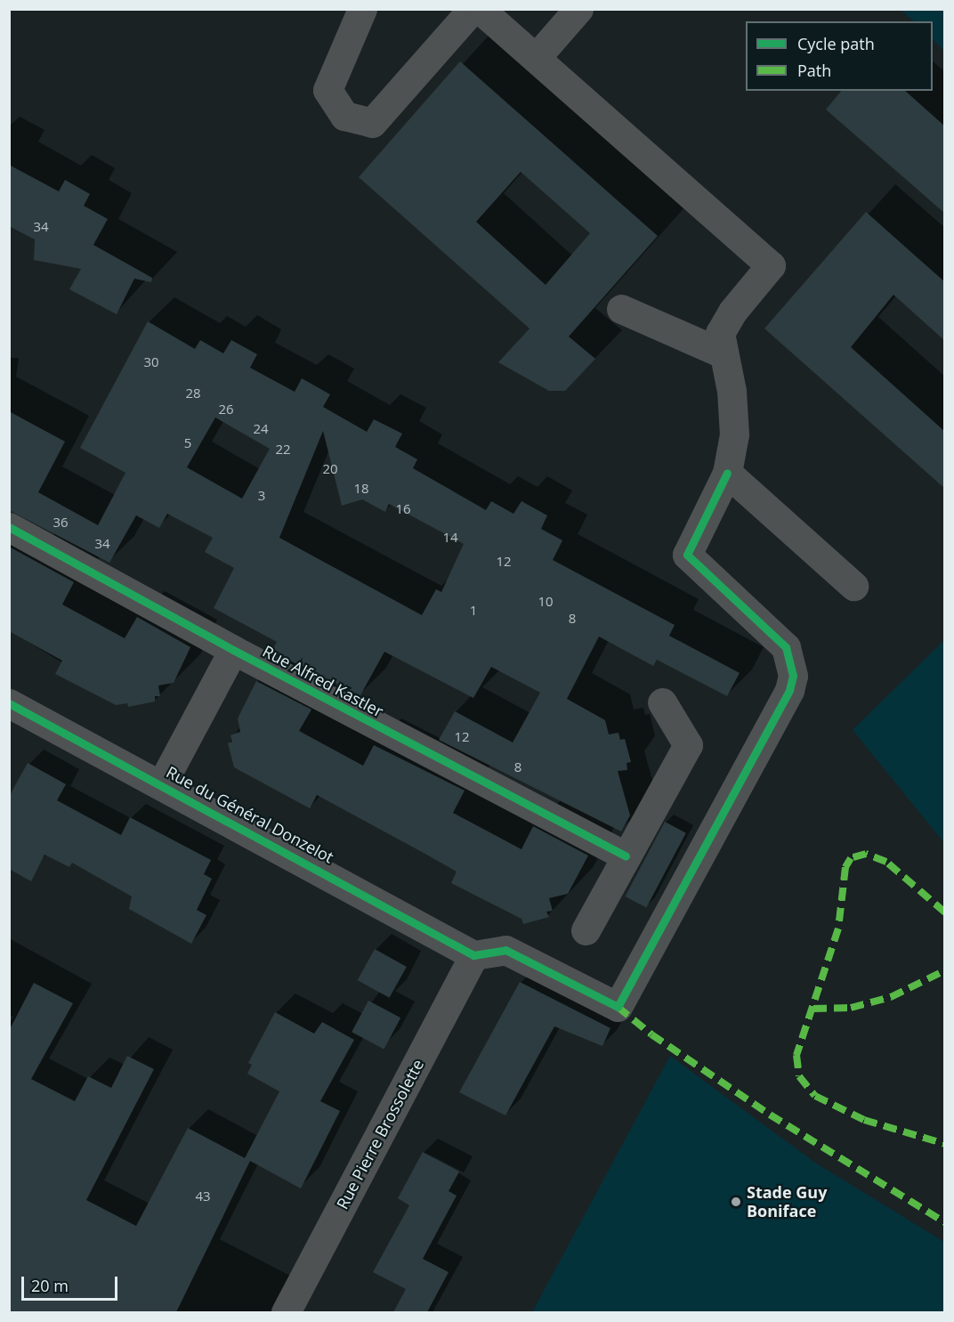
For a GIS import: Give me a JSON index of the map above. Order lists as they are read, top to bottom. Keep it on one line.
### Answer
{"streets":{"street":["Rue Alfred Kastler","Rue du Général Donzelot","Rue Pierre Brossolette"]},"crossings":[["Rue du Général Donzelot","Rue Pierre Brossolette"]],"places":["Stade Guy Boniface"],"house_numbers":["34","30","28","26","24","5","22","20","18","3","16","36","14","34","12","10","1","8","12","8","43"],"legend":["Cycle path","Path"],"scale_bar":"20 m"}
